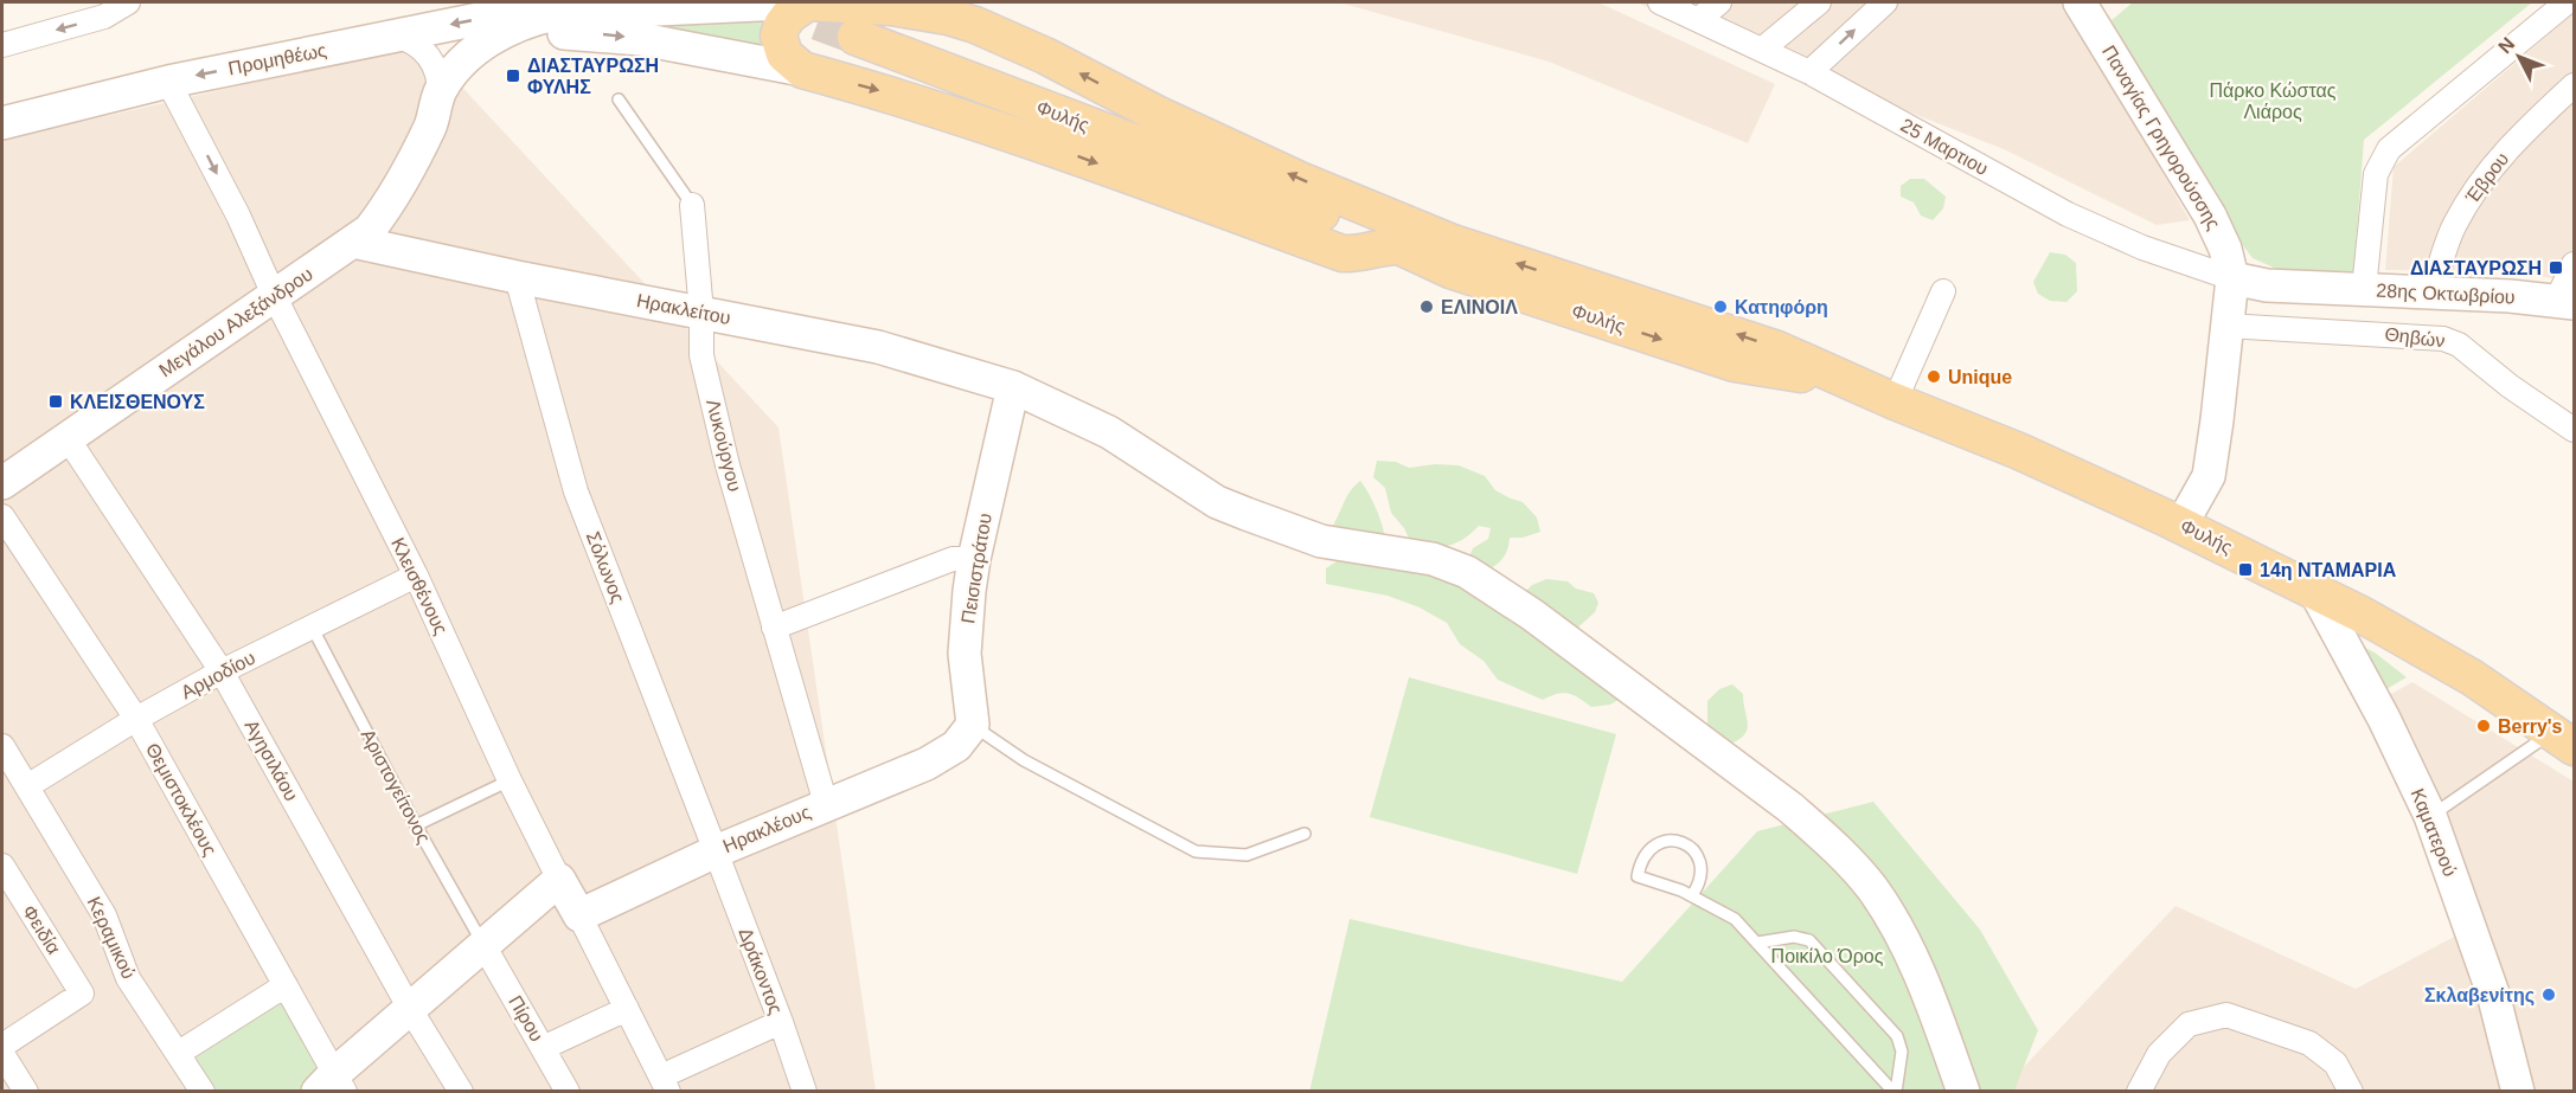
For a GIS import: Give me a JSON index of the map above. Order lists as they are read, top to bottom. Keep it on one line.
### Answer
{"streets":{"main road":["Φυλής"],"street":["Προμηθέως","Παναγίας Γρηγορούσσης","25 Μαρτιου","Έβρου","28ης Οκτωβρίου","Ηρακλείτου","Μεγάλου Αλεξάνδρου","Θηβών","Λυκούργου","Σόλωνος","Πεισιστράτου","Κλεισθένους","Αρμοδίου","Αγησιλάου","Θεμιστοκλέους","Ηρακλέους","Καματερού","Φειδία","Κεραμικού","Δράκοντος","Πίρου"],"lane":["Αριστογείτονος"]},"crossings":[["Προμηθέως","Μεγάλου Αλεξάνδρου"],["Προμηθέως","Κλεισθένους"],["Φυλής","Παναγίας Γρηγορούσσης"],["Φυλής","Καματερού"],["Παναγίας Γρηγορούσσης","25 Μαρτιου"],["Παναγίας Γρηγορούσσης","28ης Οκτωβρίου"],["Παναγίας Γρηγορούσσης","Θηβών"],["25 Μαρτιου","28ης Οκτωβρίου"],["Έβρου","28ης Οκτωβρίου"],["Ηρακλείτου","Μεγάλου Αλεξάνδρου"],["Ηρακλείτου","Λυκούργου"],["Ηρακλείτου","Σόλωνος"],["Ηρακλείτου","Πεισιστράτου"],["Μεγάλου Αλεξάνδρου","Κλεισθένους"],["Μεγάλου Αλεξάνδρου","Αγησιλάου"],["Λυκούργου","Ηρακλέους"],["Σόλωνος","Ηρακλέους"],["Σόλωνος","Δράκοντος"],["Πεισιστράτου","Ηρακλέους"],["Κλεισθένους","Αρμοδίου"],["Κλεισθένους","Ηρακλέους"],["Αρμοδίου","Αγησιλάου"],["Αρμοδίου","Αριστογείτονος"],["Αρμοδίου","Θεμιστοκλέους"],["Αρμοδίου","Κεραμικού"],["Αριστογείτονος","Πίρου"],["Ηρακλέους","Δράκοντος"]],"one_way":["Προμηθέως"],"parks":["Πάρκο Κώστας Λιάρος","Ποικίλο Όρος"],"places":{"transit":["ΔΙΑΣΤΑΥΡΩΣΗ ΦΥΛΗΣ","ΔΙΑΣΤΑΥΡΩΣΗ","ΚΛΕΙΣΘΕΝΟΥΣ","14η ΝΤΑΜΑΡΙΑ"],"other":["ΕΛΙΝΟΙΛ","Κατηφόρη","Unique","Berry's","Σκλαβενίτης"]},"north":"top left"}
